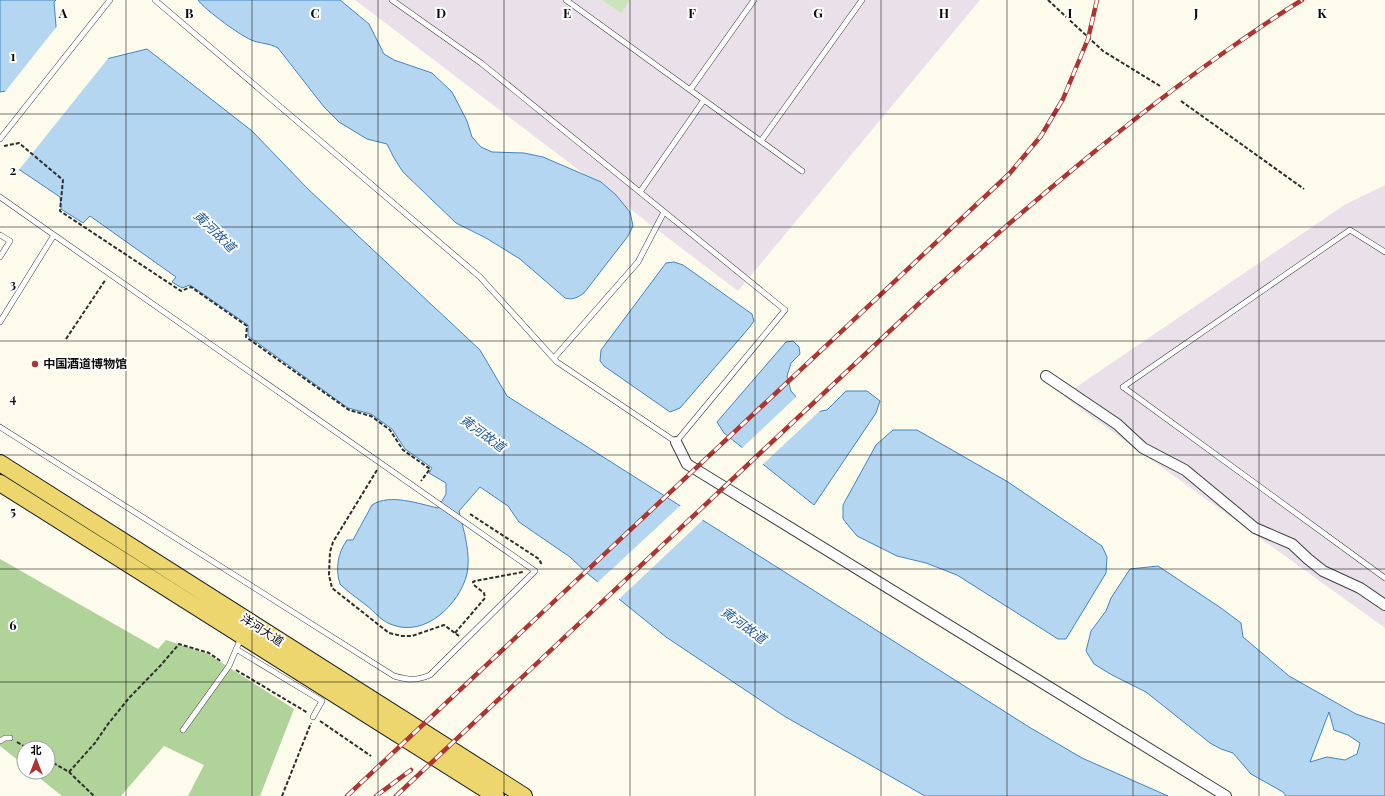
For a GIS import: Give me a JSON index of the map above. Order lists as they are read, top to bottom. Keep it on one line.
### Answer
{"streets":{"main road":["洋河大道"]},"water":["黄河故道"],"places":["中国酒道博物馆"],"north":"top","grid":{"columns":["A","B","C","D","E","F","G","H","I","J","K"],"rows":["1","2","3","4","5","6"]}}
